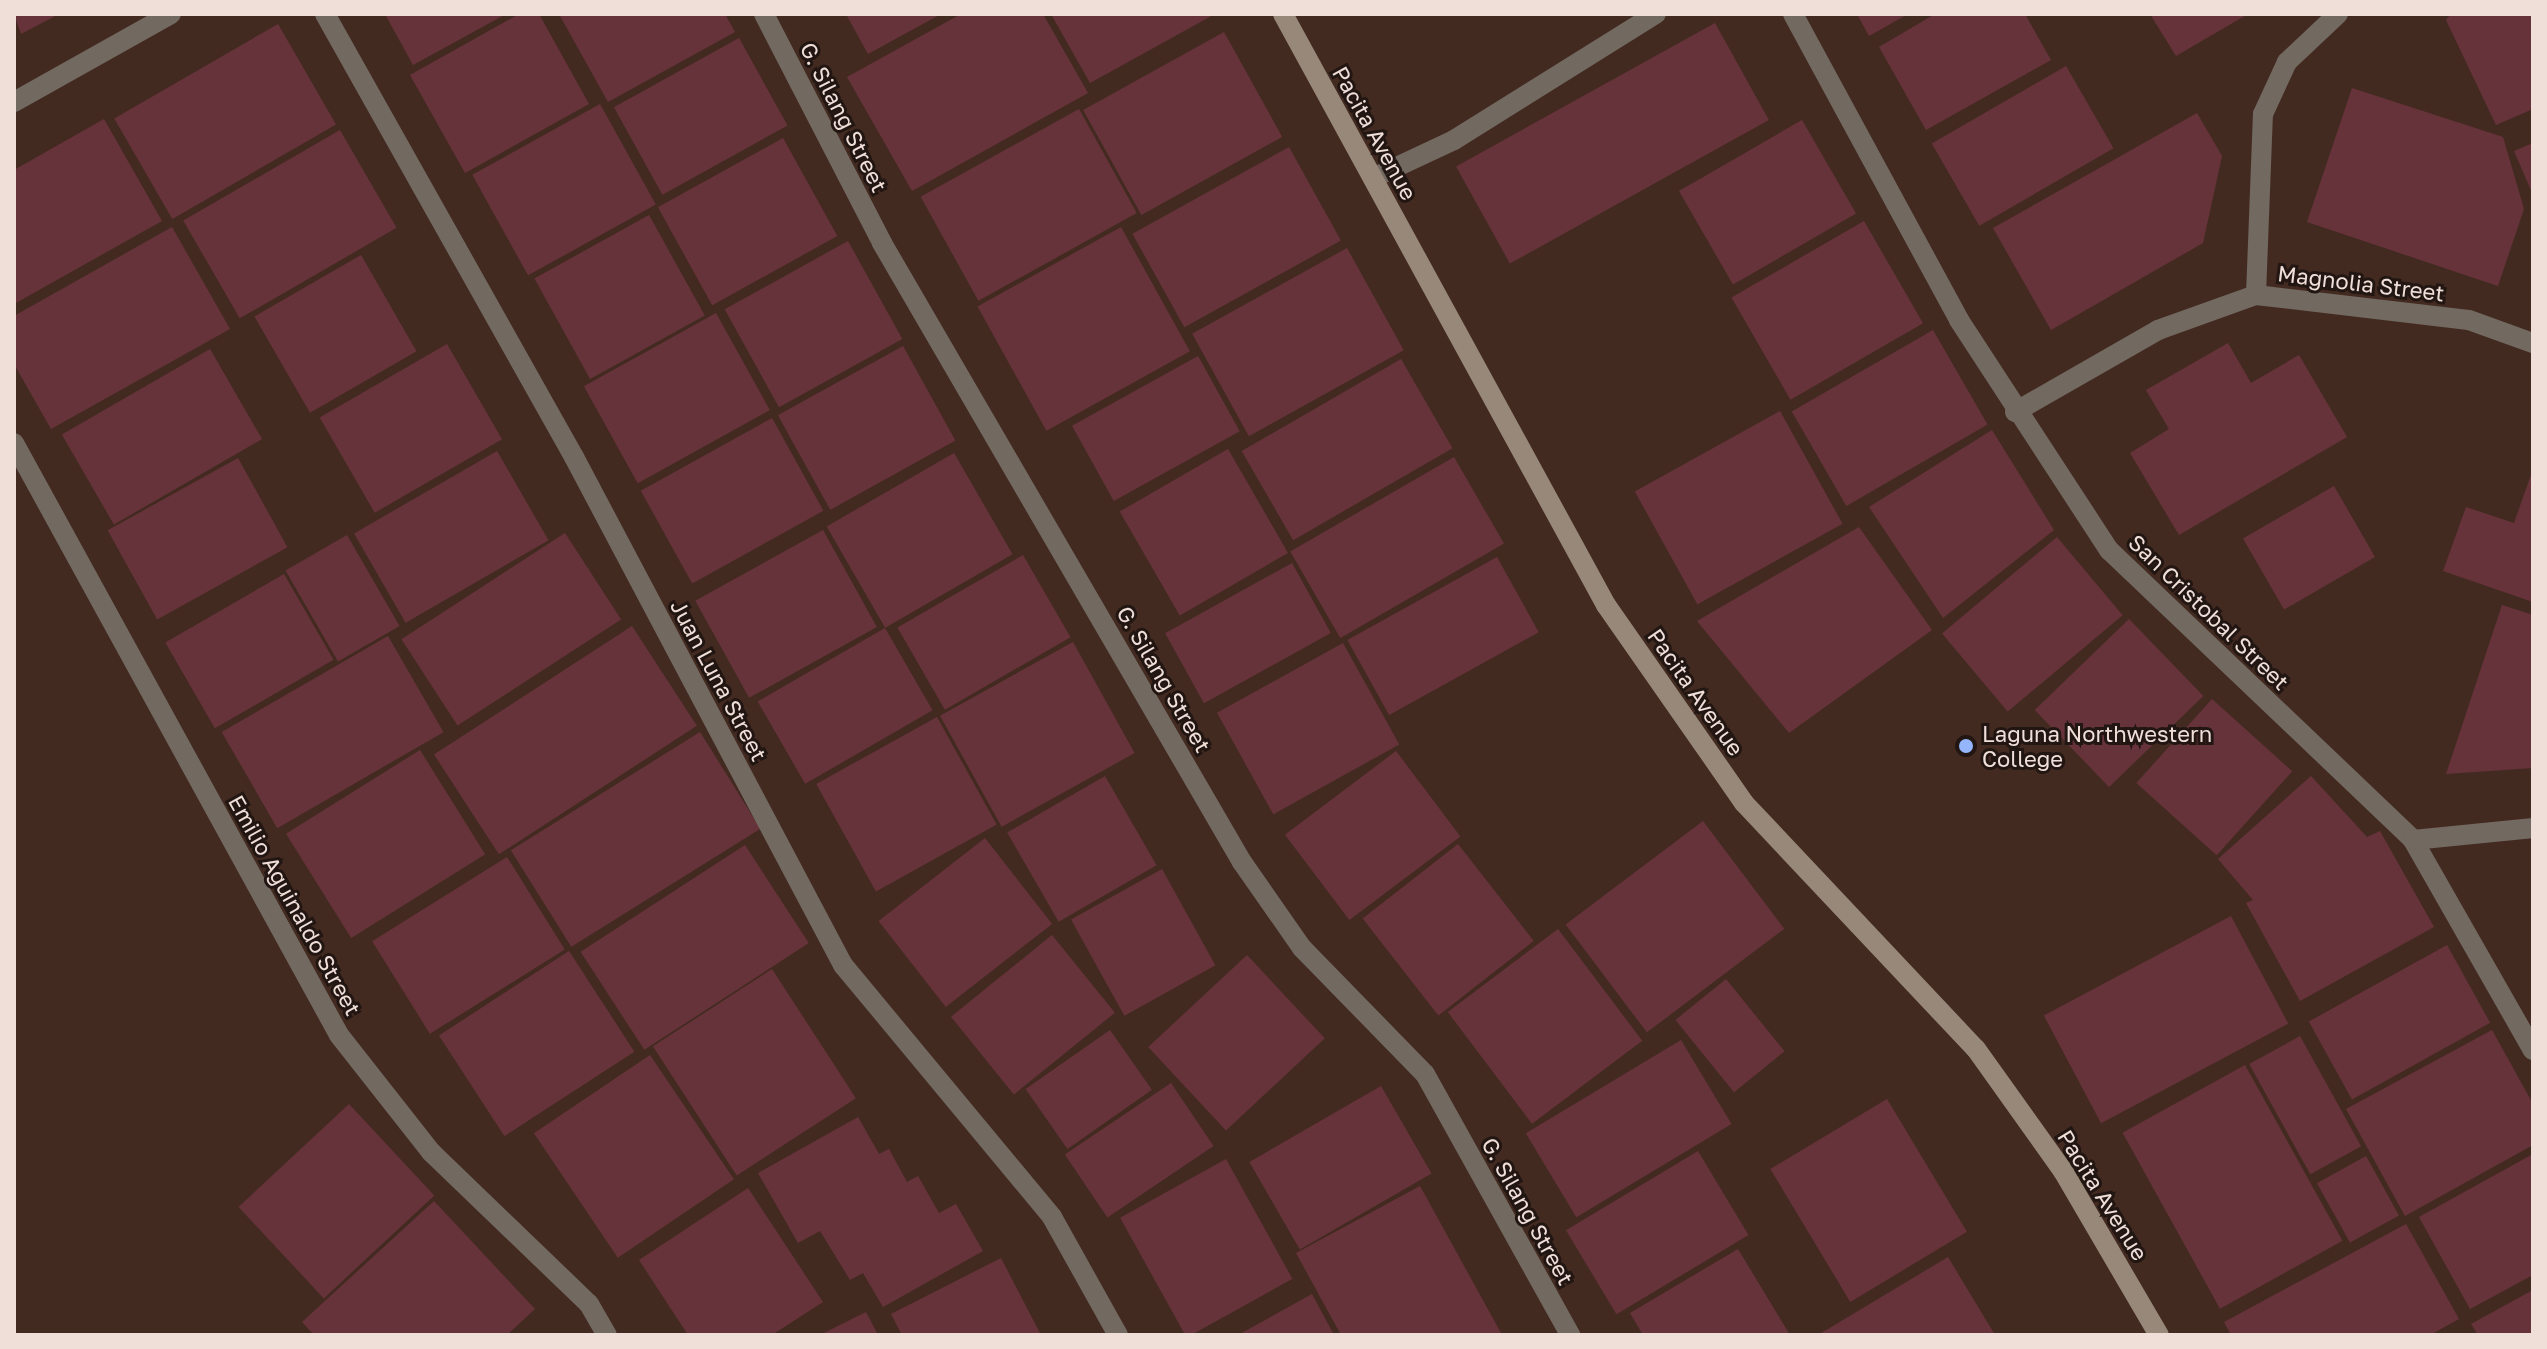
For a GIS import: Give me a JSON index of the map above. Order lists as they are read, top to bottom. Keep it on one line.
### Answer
{"streets":{"main road":["Pacita Avenue"],"street":["G. Silang Street","Magnolia Street","San Cristobal Street","Juan Luna Street","Emilio Aguinaldo Street"]},"crossings":[["Magnolia Street","San Cristobal Street"]],"places":["Laguna Northwestern College"]}
